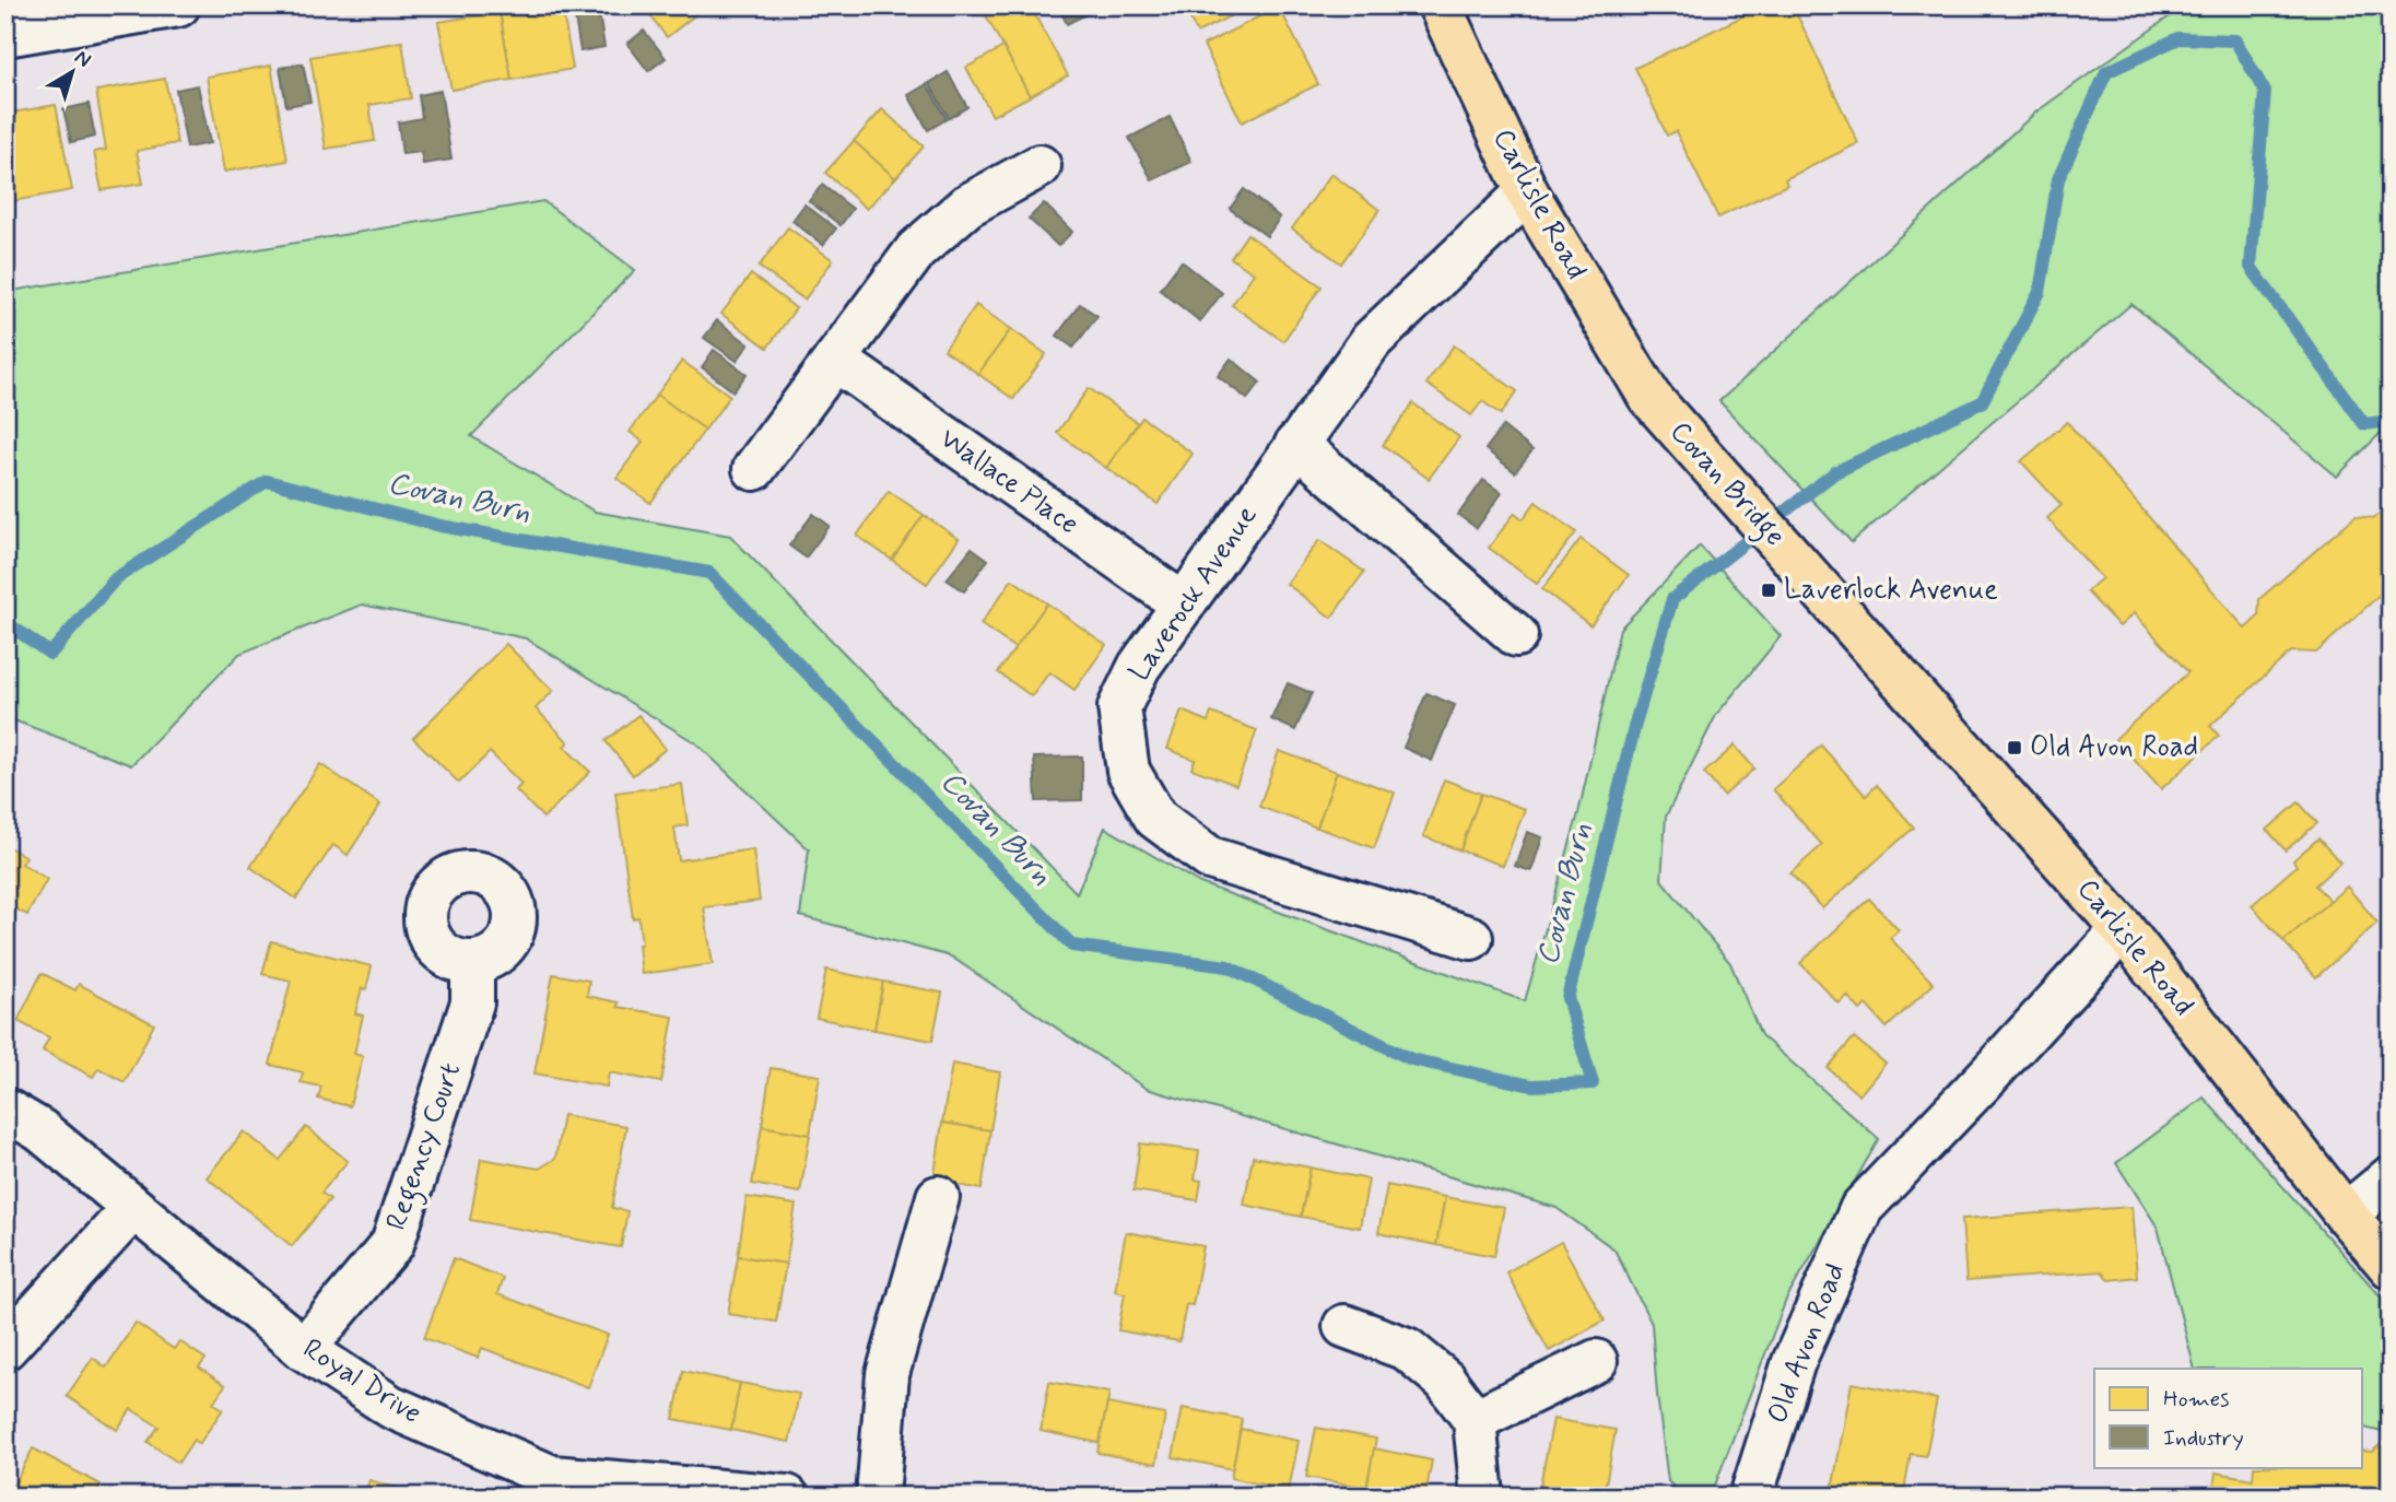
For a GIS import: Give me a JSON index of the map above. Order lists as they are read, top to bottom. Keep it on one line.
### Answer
{"streets":{"main road":["Carlisle Road","Covan Bridge"],"street":["Wallace Place","Laverock Avenue","Regency Court","Old Avon Road","Royal Drive"]},"crossings":[["Carlisle Road","Covan Bridge"],["Carlisle Road","Laverock Avenue"],["Carlisle Road","Old Avon Road"],["Wallace Place","Laverock Avenue"],["Regency Court","Royal Drive"]],"water":["Covan Burn"],"places":{"transit":["Laverlock Avenue","Old Avon Road"]},"legend":["Homes","Industry"],"north":"top right"}
